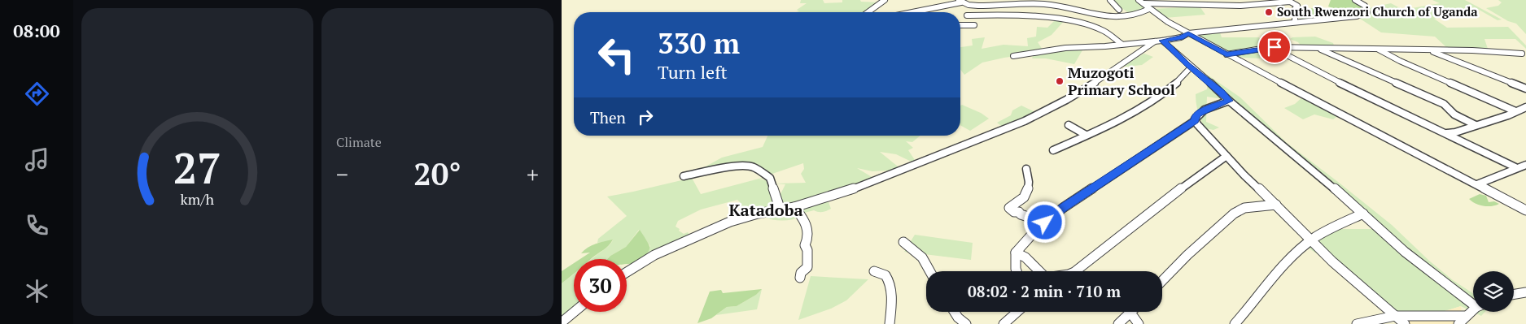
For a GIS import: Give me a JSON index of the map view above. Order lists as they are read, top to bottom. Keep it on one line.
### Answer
{"districts":["Katadoba"],"places":["South Rwenzori Church of Uganda","Muzogoti Primary School"],"page":{"tabs":"08:00","tile":"Climate","turn":["330 m","Turn left"],"then":"Then","heat":["−","20°","+"],"limit":"30","trip":"08:02 · 2 min · 710 m","gauge":["27","km/h"]}}
